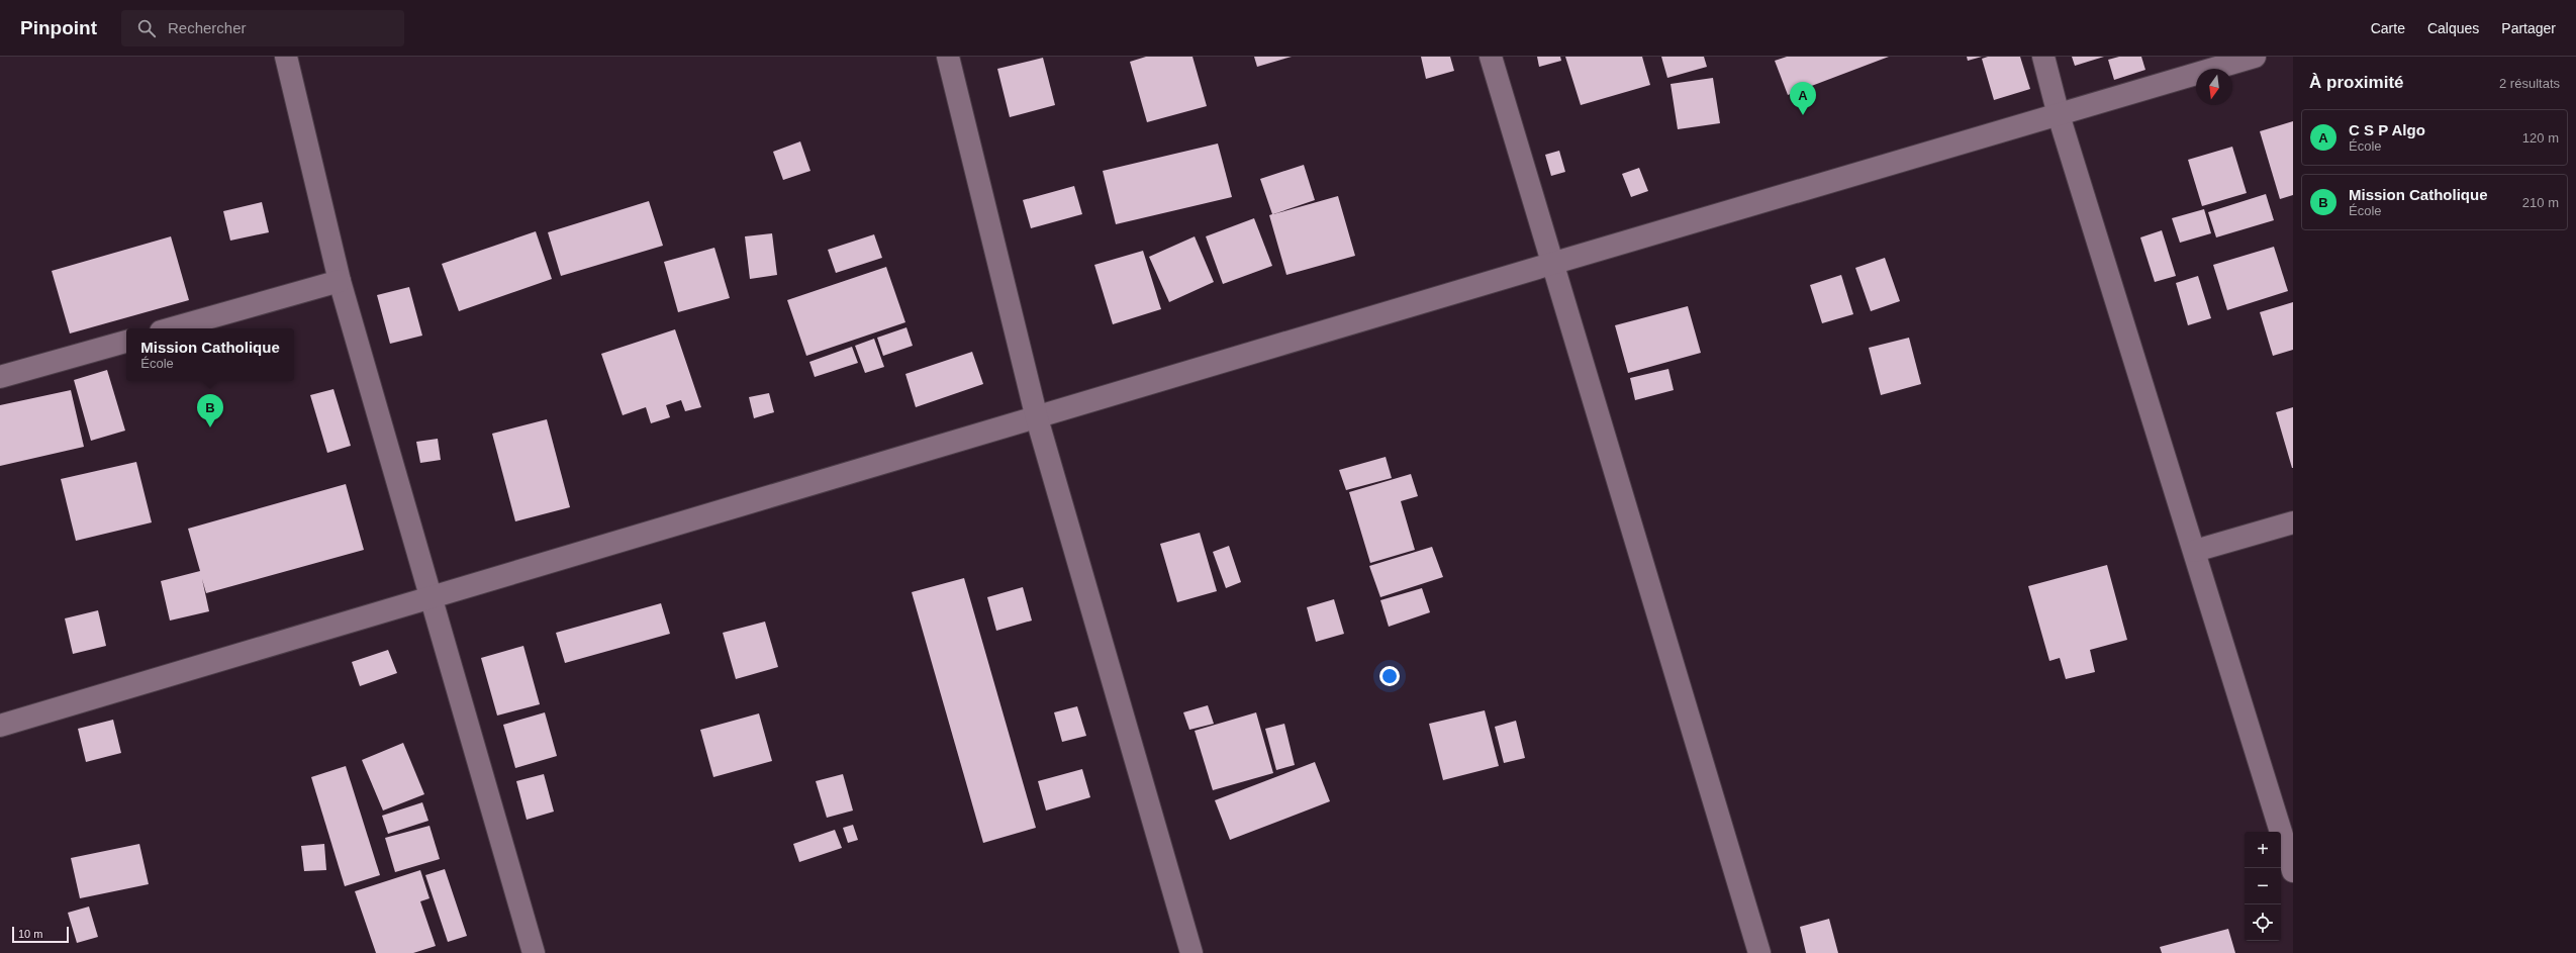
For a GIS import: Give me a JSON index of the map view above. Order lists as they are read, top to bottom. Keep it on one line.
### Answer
{"scale_bar":"10 m","north":"bottom","page":{"header":"Pinpoint","search":"Rechercher","nav":["Carte","Calques","Partager"],"heading":["À proximité","2 résultats"],"pins":["A","B"],"list":[{"mark":"A","name":"C S P Algo","note":"École","value":"120 m"},{"mark":"B","name":"Mission Catholique","note":"École","value":"210 m"}],"popup":["Mission Catholique","École"],"map_buttons":["+","−"],"scale":"10 m"}}
